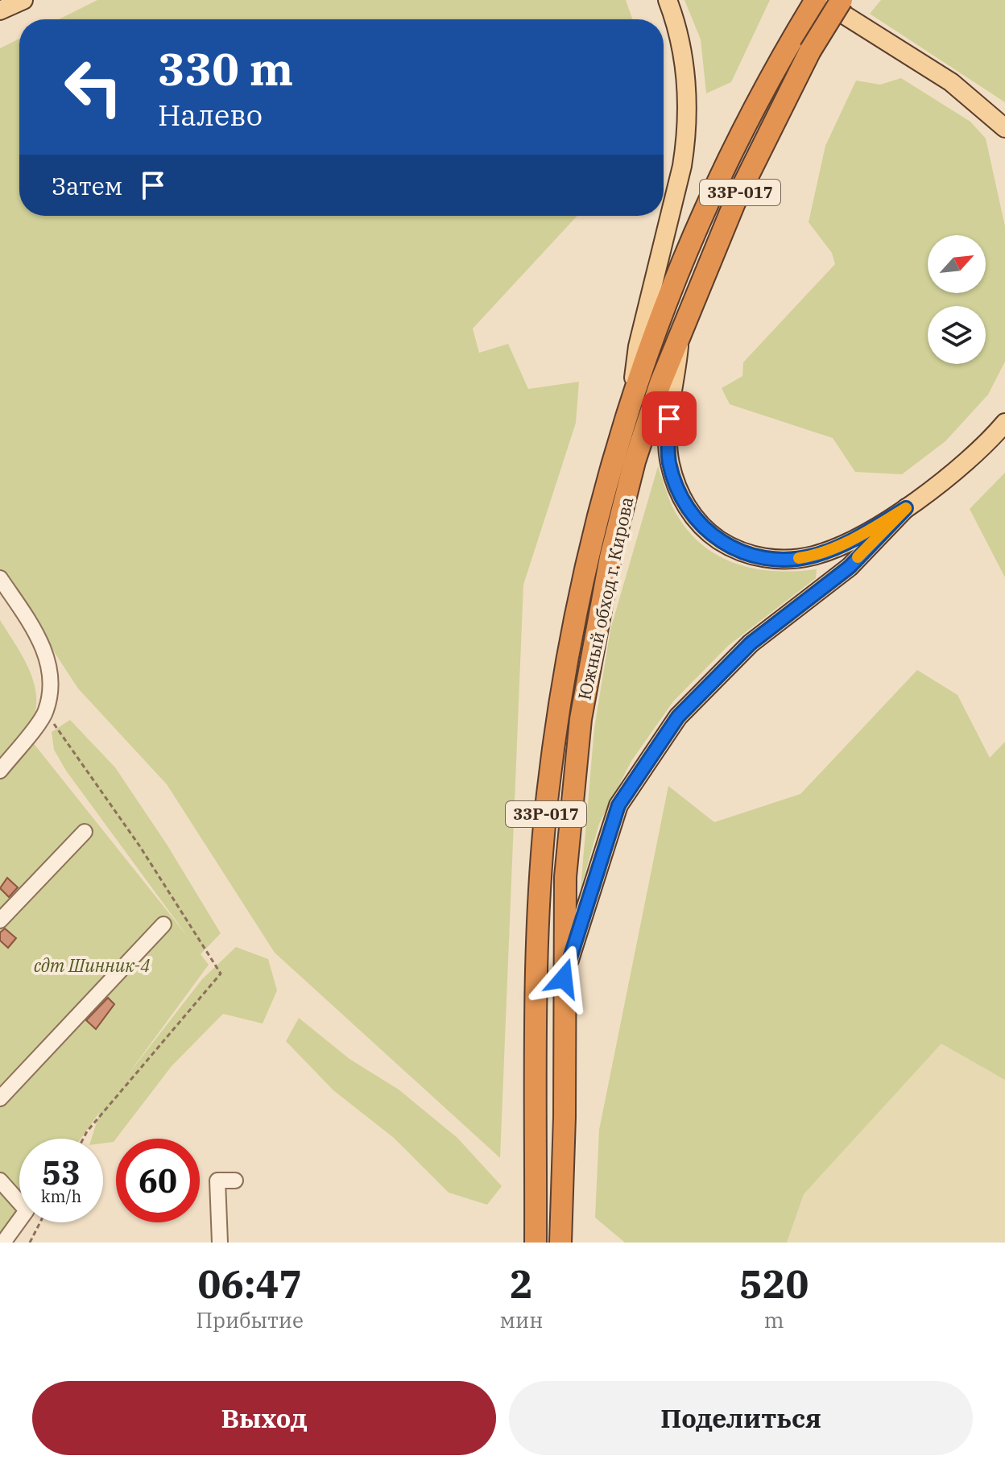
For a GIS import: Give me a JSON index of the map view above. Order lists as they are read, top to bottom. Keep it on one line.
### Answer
{"streets":{"highway":["33Р-017","Южный обход г. Кирова"]},"parks":["сдт Шинник-4"],"north":"top right","page":{"turn":["330 m","Налево"],"then":"Затем","speed":"53 km/h","limit":"60","eta":["06:47","Прибытие","2","мин","520","m"],"buttons":["Выход","Поделиться"]}}
